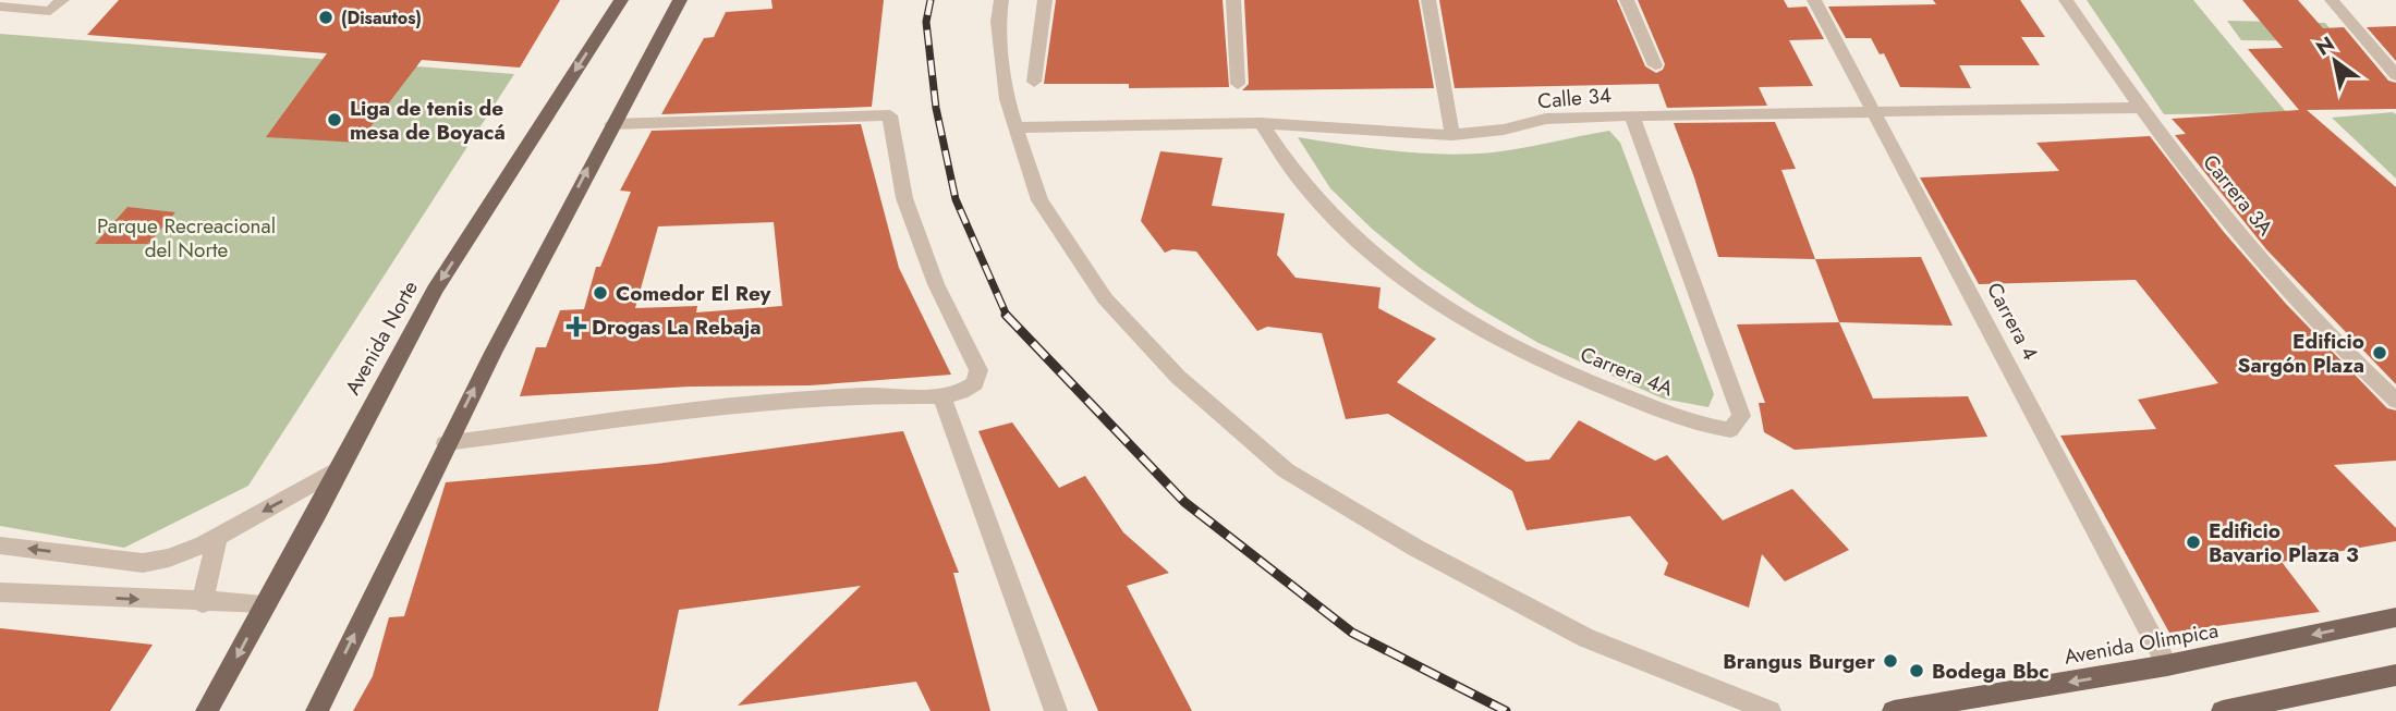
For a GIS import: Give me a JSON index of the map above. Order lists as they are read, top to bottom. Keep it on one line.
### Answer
{"streets":{"main road":["Avenida Norte","Avenida Olimpica"],"street":["Calle 34","Carrera 3A","Carrera 4","Carrera 4A"]},"crossings":[["Calle 34","Carrera 3A"],["Calle 34","Carrera 4"],["Calle 34","Carrera 4A"],["Carrera 4","Avenida Olimpica"]],"parks":["Parque Recreacional del Norte"],"places":{"other":["(Disautos)","Liga de tenis de mesa de Boyacá","Comedor El Rey","Edificio Sargón Plaza","Edificio Bavario Plaza 3","Brangus Burger","Bodega Bbc"],"health":["Drogas La Rebaja"]},"north":"top left"}
